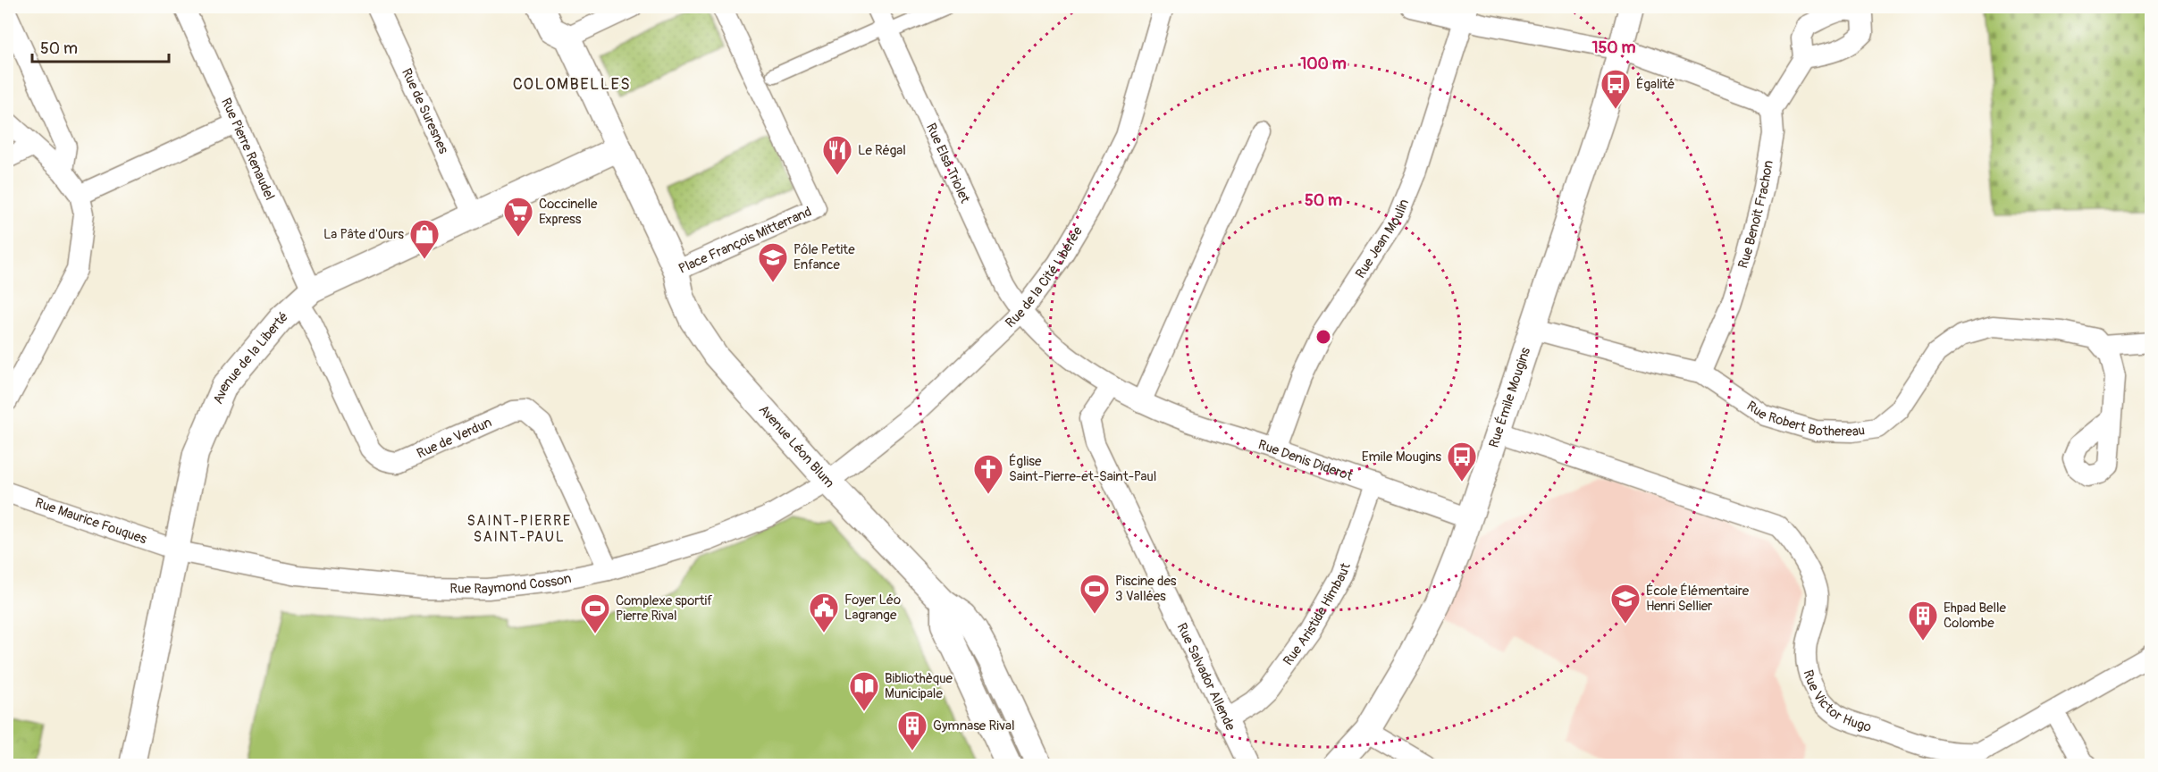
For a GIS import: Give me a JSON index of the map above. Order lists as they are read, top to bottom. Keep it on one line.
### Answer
{"streets":{"street":["Rue de Suresnes","Rue Pierre Renaudel","Rue Elsa Triolet","Rue Benoit Frachon","Place François Mitterrand","Rue Jean Moulin","Rue de la Cité Libérée","Avenue de la Liberté","Rue Émile Mougins","Rue Robert Bothereau","Rue de Verdun","Avenue Léon Blum","Rue Denis Diderot","Rue Maurice Fouques","Rue Raymond Cosson","Rue Aristide Himbaut","Rue Salvador Allende","Rue Victor Hugo"]},"crossings":[["Rue de Suresnes","Avenue de la Liberté"],["Rue Pierre Renaudel","Avenue de la Liberté"],["Rue Pierre Renaudel","Rue de Verdun"],["Rue Elsa Triolet","Rue de la Cité Libérée"],["Rue Elsa Triolet","Rue Denis Diderot"],["Rue Benoit Frachon","Rue Robert Bothereau"],["Place François Mitterrand","Avenue de la Liberté"],["Place François Mitterrand","Avenue Léon Blum"],["Rue Jean Moulin","Rue Denis Diderot"],["Rue de la Cité Libérée","Avenue Léon Blum"],["Rue de la Cité Libérée","Rue Denis Diderot"],["Rue de la Cité Libérée","Rue Raymond Cosson"],["Avenue de la Liberté","Rue de Verdun"],["Avenue de la Liberté","Rue Maurice Fouques"],["Avenue de la Liberté","Rue Raymond Cosson"],["Rue Émile Mougins","Rue Robert Bothereau"],["Rue Émile Mougins","Rue Denis Diderot"],["Rue Émile Mougins","Rue Victor Hugo"],["Rue de Verdun","Rue Raymond Cosson"],["Avenue Léon Blum","Rue Raymond Cosson"],["Rue Denis Diderot","Rue Aristide Himbaut"],["Rue Denis Diderot","Rue Salvador Allende"],["Rue Maurice Fouques","Rue Raymond Cosson"],["Rue Aristide Himbaut","Rue Salvador Allende"]],"districts":["COLOMBELLES","SAINT-PIERRE SAINT-PAUL"],"places":{"bus stop":["Égalité","Emile Mougins"],"restaurant":["Le Régal"],"supermarket":["Coccinelle Express"],"shop":["La Pâte d'Ours"],"school or university":["Pôle Petite Enfance","École Élémentaire Henri Sellier"],"church":["Église Saint-Pierre-et-Saint-Paul"],"sports":["Piscine des 3 Vallées","Complexe sportif Pierre Rival"],"public building":["Foyer Léo Lagrange"],"building":["Ehpad Belle Colombe","Gymnase Rival"],"library":["Bibliothèque Municipale"]},"scale_bar":"50 m","rings":["150 m","100 m","50 m"]}
